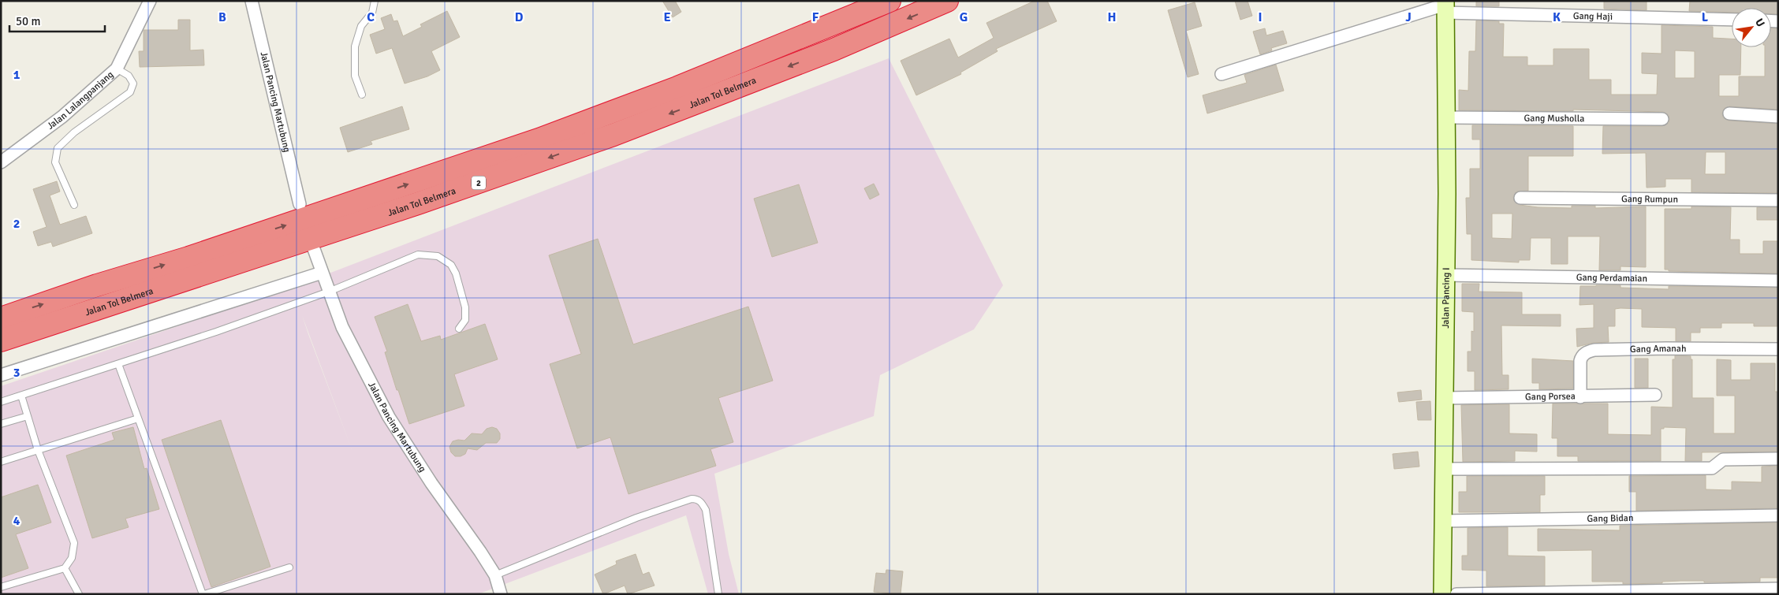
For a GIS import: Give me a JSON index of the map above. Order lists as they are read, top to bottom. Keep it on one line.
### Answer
{"streets":{"highway":["Jalan Tol Belmera","2"],"main road":["Jalan Pancing I"],"street":["Gang Haji","Jalan Lalangpanjang","Jalan Pancing Martubung","Gang Musholla","Gang Rumpun","Gang Perdamaian","Gang Amanah","Gang Porsea","Gang Bidan"]},"crossings":[["Gang Haji","Jalan Pancing I"],["Gang Musholla","Jalan Pancing I"],["Gang Perdamaian","Jalan Pancing I"],["Jalan Pancing I","Gang Porsea"],["Jalan Pancing I","Gang Bidan"],["Gang Amanah","Gang Porsea"]],"scale_bar":"50 m","north":"top right","grid":{"columns":["B","C","D","E","F","G","H","I","J","K","L"],"rows":["1","2","3","4"]}}
